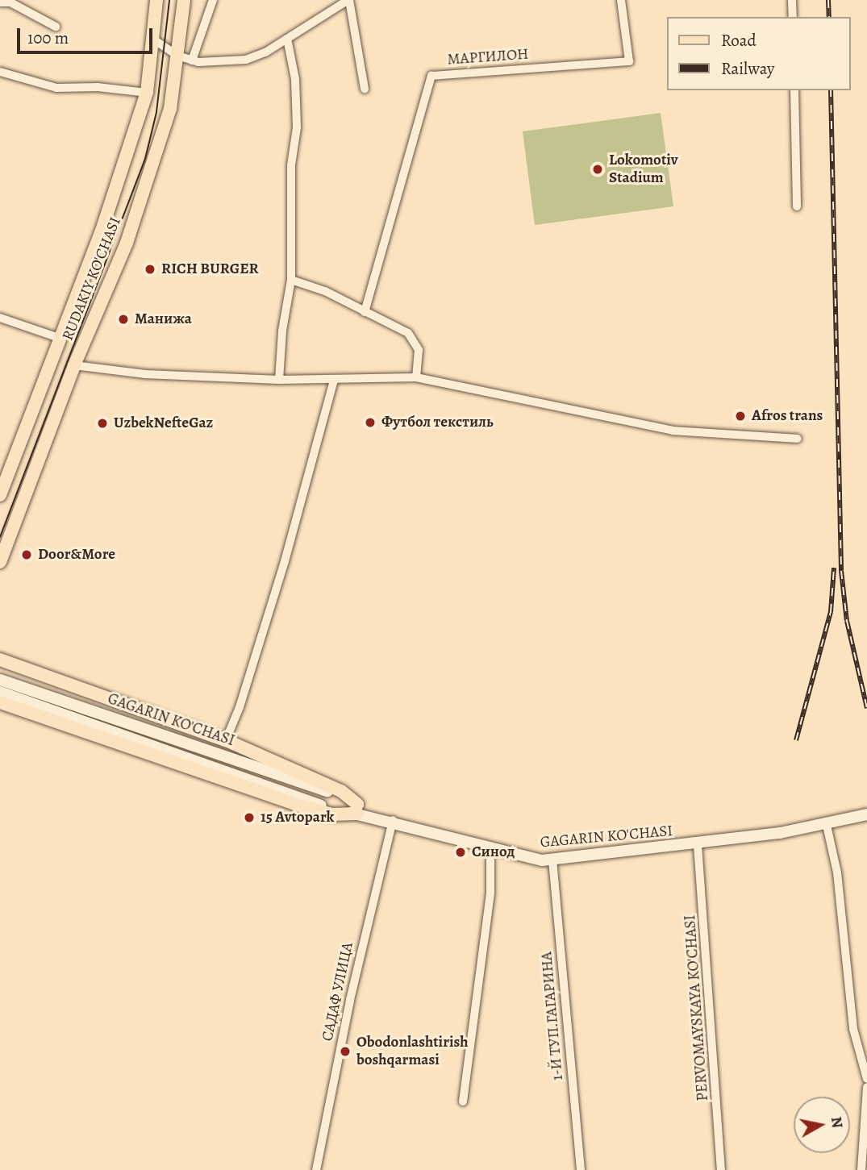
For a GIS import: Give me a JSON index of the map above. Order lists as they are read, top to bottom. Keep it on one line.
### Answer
{"streets":{"main road":["RUDAKIY KO'CHASI","GAGARIN KO'CHASI"],"street":["МАРГИЛОН","САДАФ УЛИЦА","PERVOMAYSKAYA KO'CHASI","1-Й ТУП.ГАГАРИНА"]},"crossings":[["GAGARIN KO'CHASI","САДАФ УЛИЦА"],["GAGARIN KO'CHASI","PERVOMAYSKAYA KO'CHASI"],["GAGARIN KO'CHASI","1-Й ТУП.ГАГАРИНА"]],"places":["Lokomotiv Stadium","RICH BURGER","Манижа","Afros trans","Футбол текстиль","UzbekNefteGaz","Door&More","15 Avtopark","Синод","Obodonlashtirish boshqarmasi"],"legend":["Road","Railway"],"scale_bar":"100 m","north":"right"}
